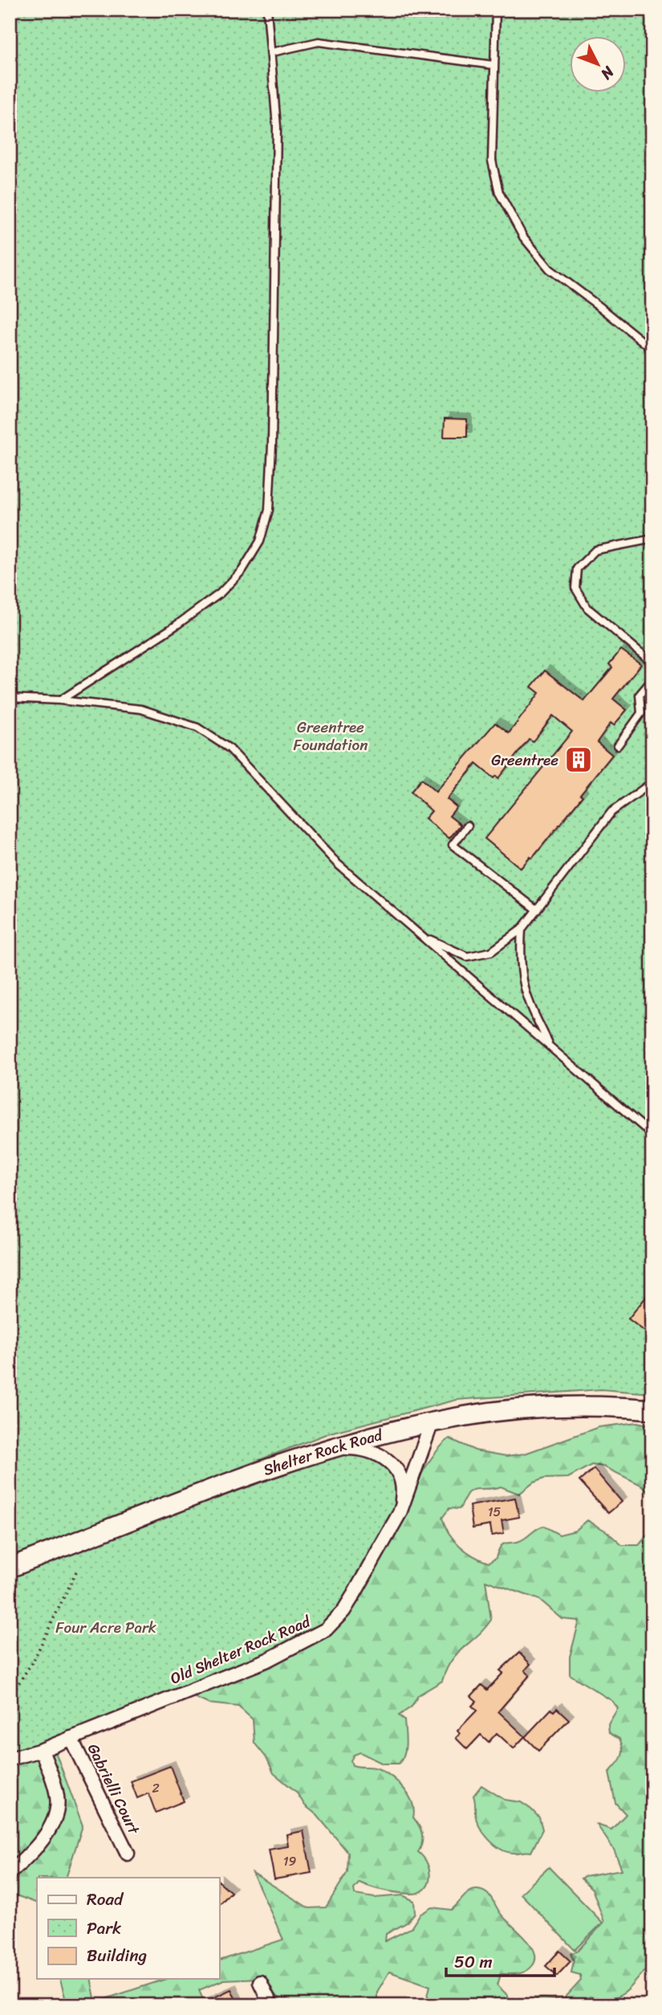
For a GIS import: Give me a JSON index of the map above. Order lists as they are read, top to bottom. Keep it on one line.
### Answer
{"streets":{"main road":["Shelter Rock Road"],"street":["Old Shelter Rock Road","Gabrielli Court"]},"crossings":[["Shelter Rock Road","Old Shelter Rock Road"],["Old Shelter Rock Road","Gabrielli Court"]],"parks":["Greentree Foundation","Four Acre Park"],"places":{"building":["Greentree"]},"house_numbers":["15","2","19"],"legend":["Road","Park","Building"],"scale_bar":"50 m","north":"bottom right"}
